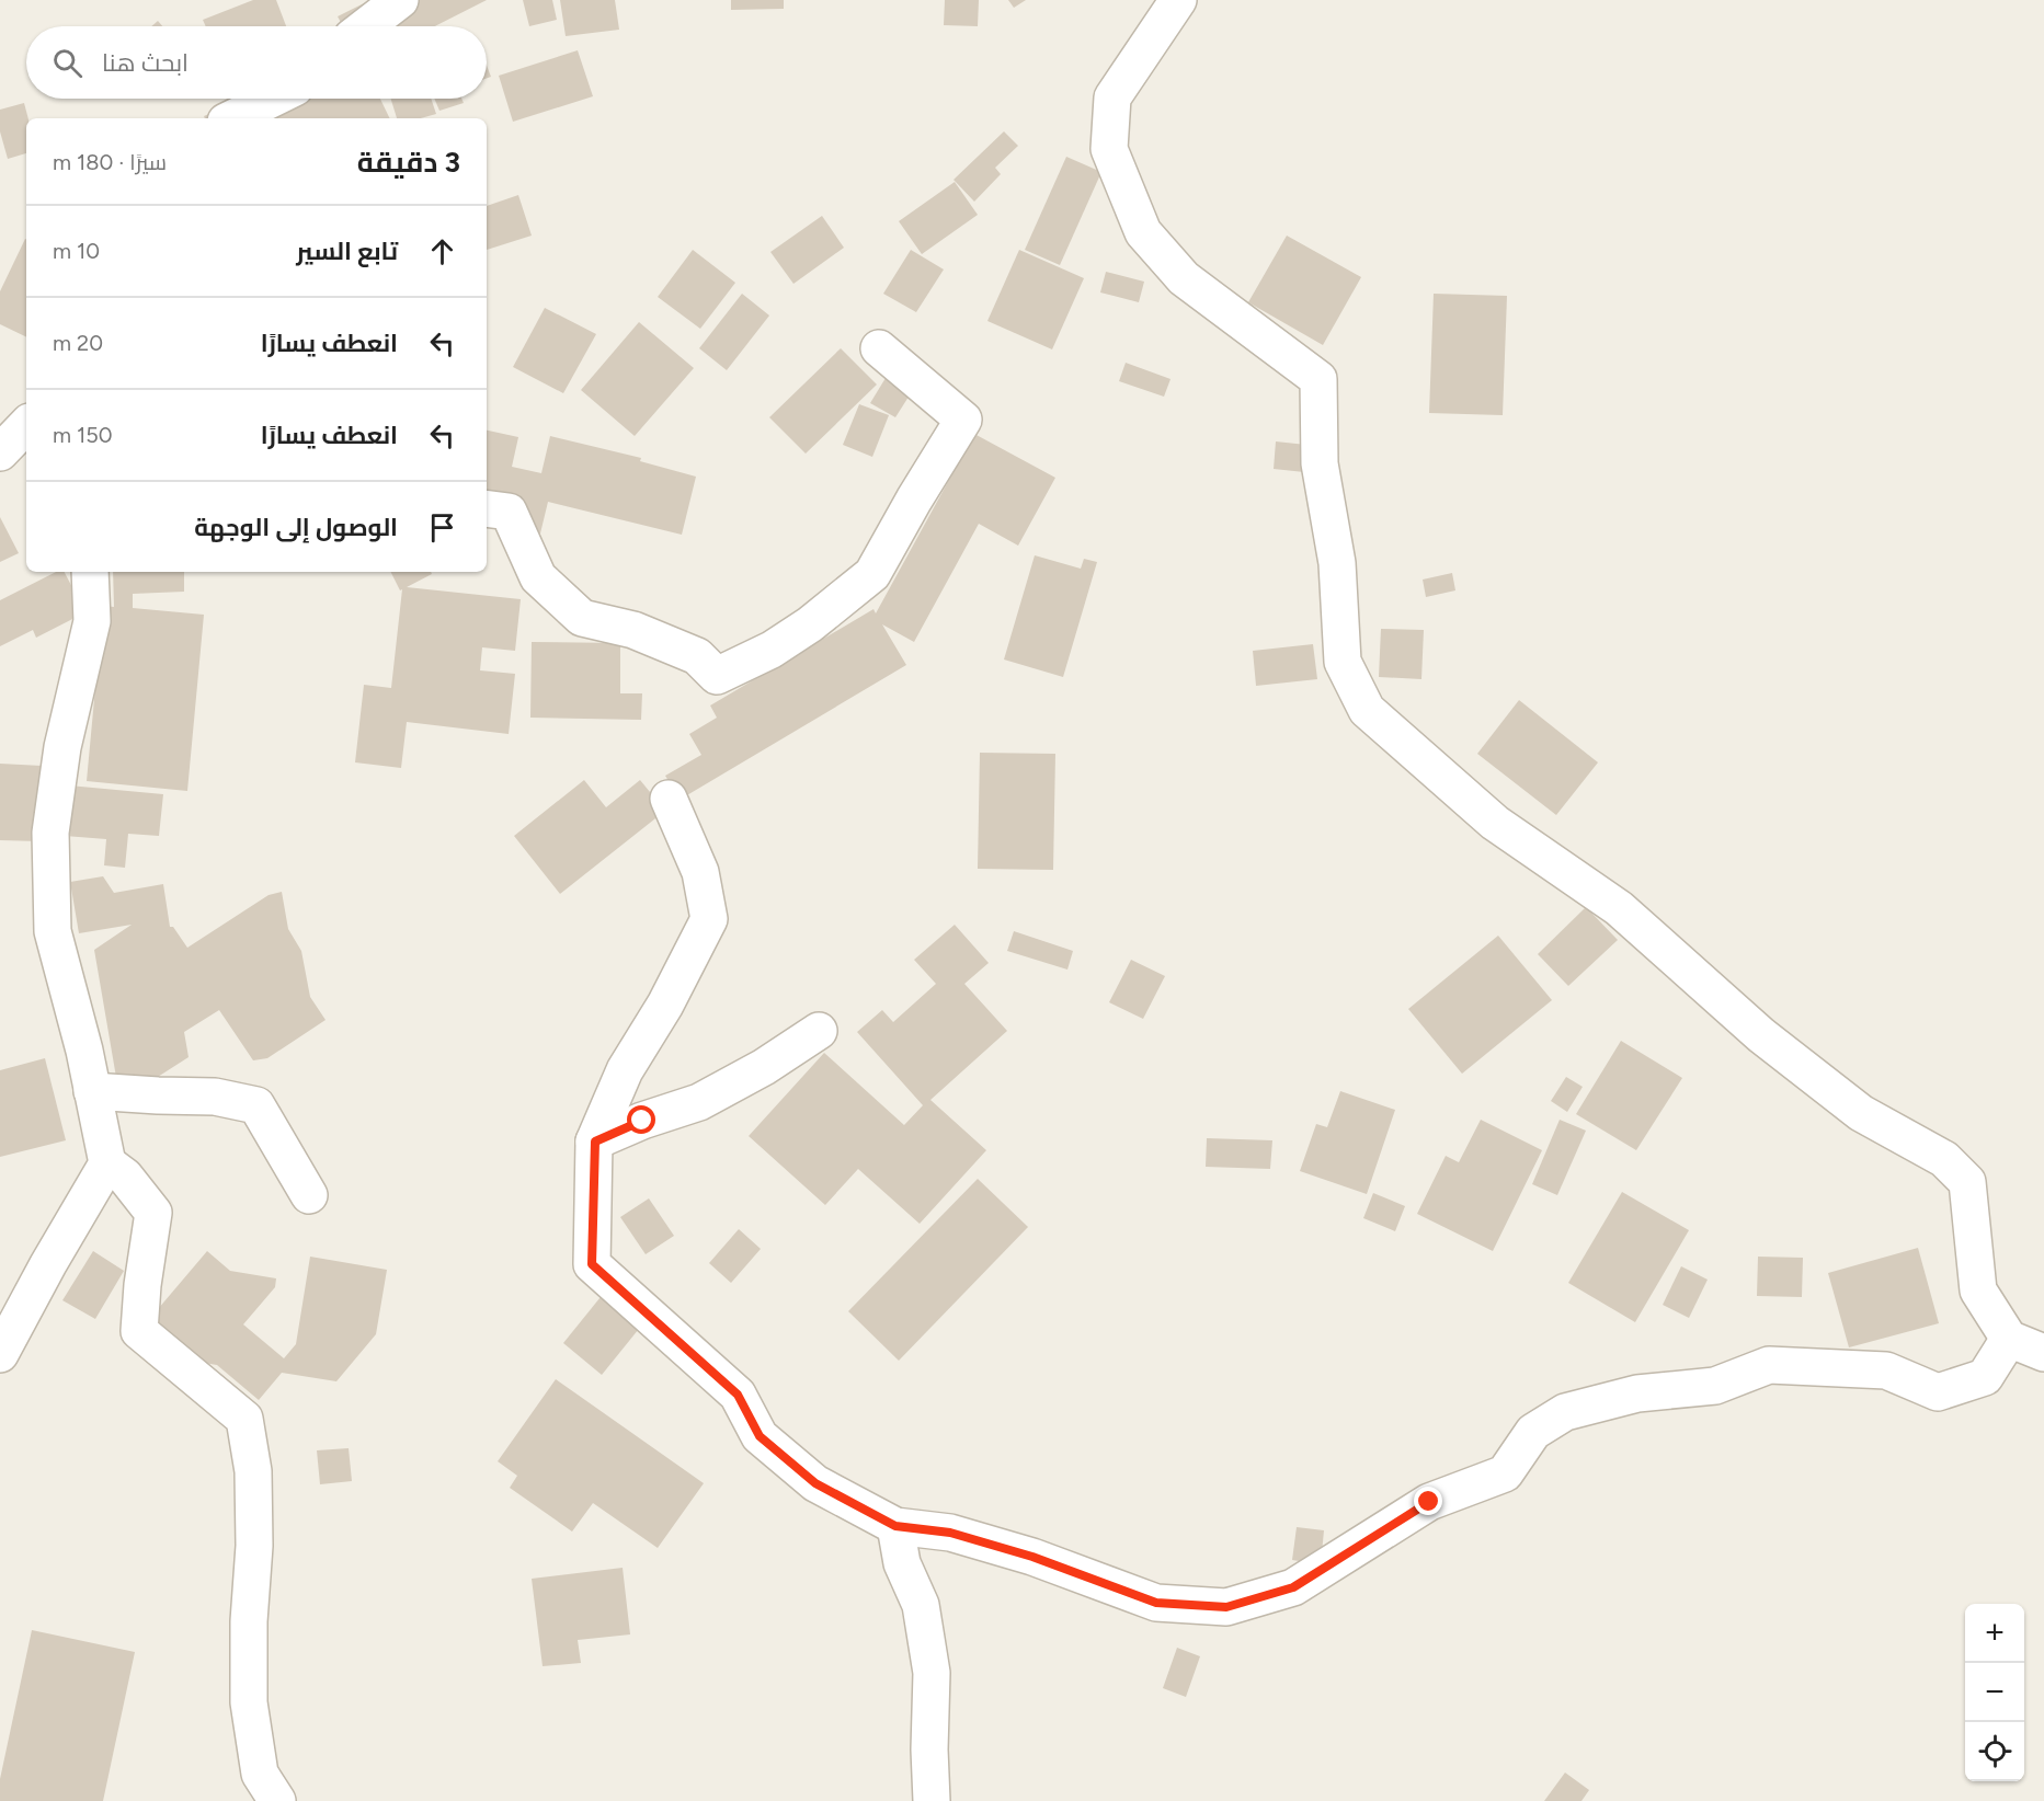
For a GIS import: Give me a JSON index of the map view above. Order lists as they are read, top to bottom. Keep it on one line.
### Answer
{"page":{"search":"ابحث هنا","heading":["3 دقيقة","سيرًا · 180 m"],"list":[["تابع السير","10 m"],["انعطف يسارًا","20 m"],["انعطف يسارًا","150 m"],"الوصول إلى الوجهة"],"map_buttons":["+","−"]}}
